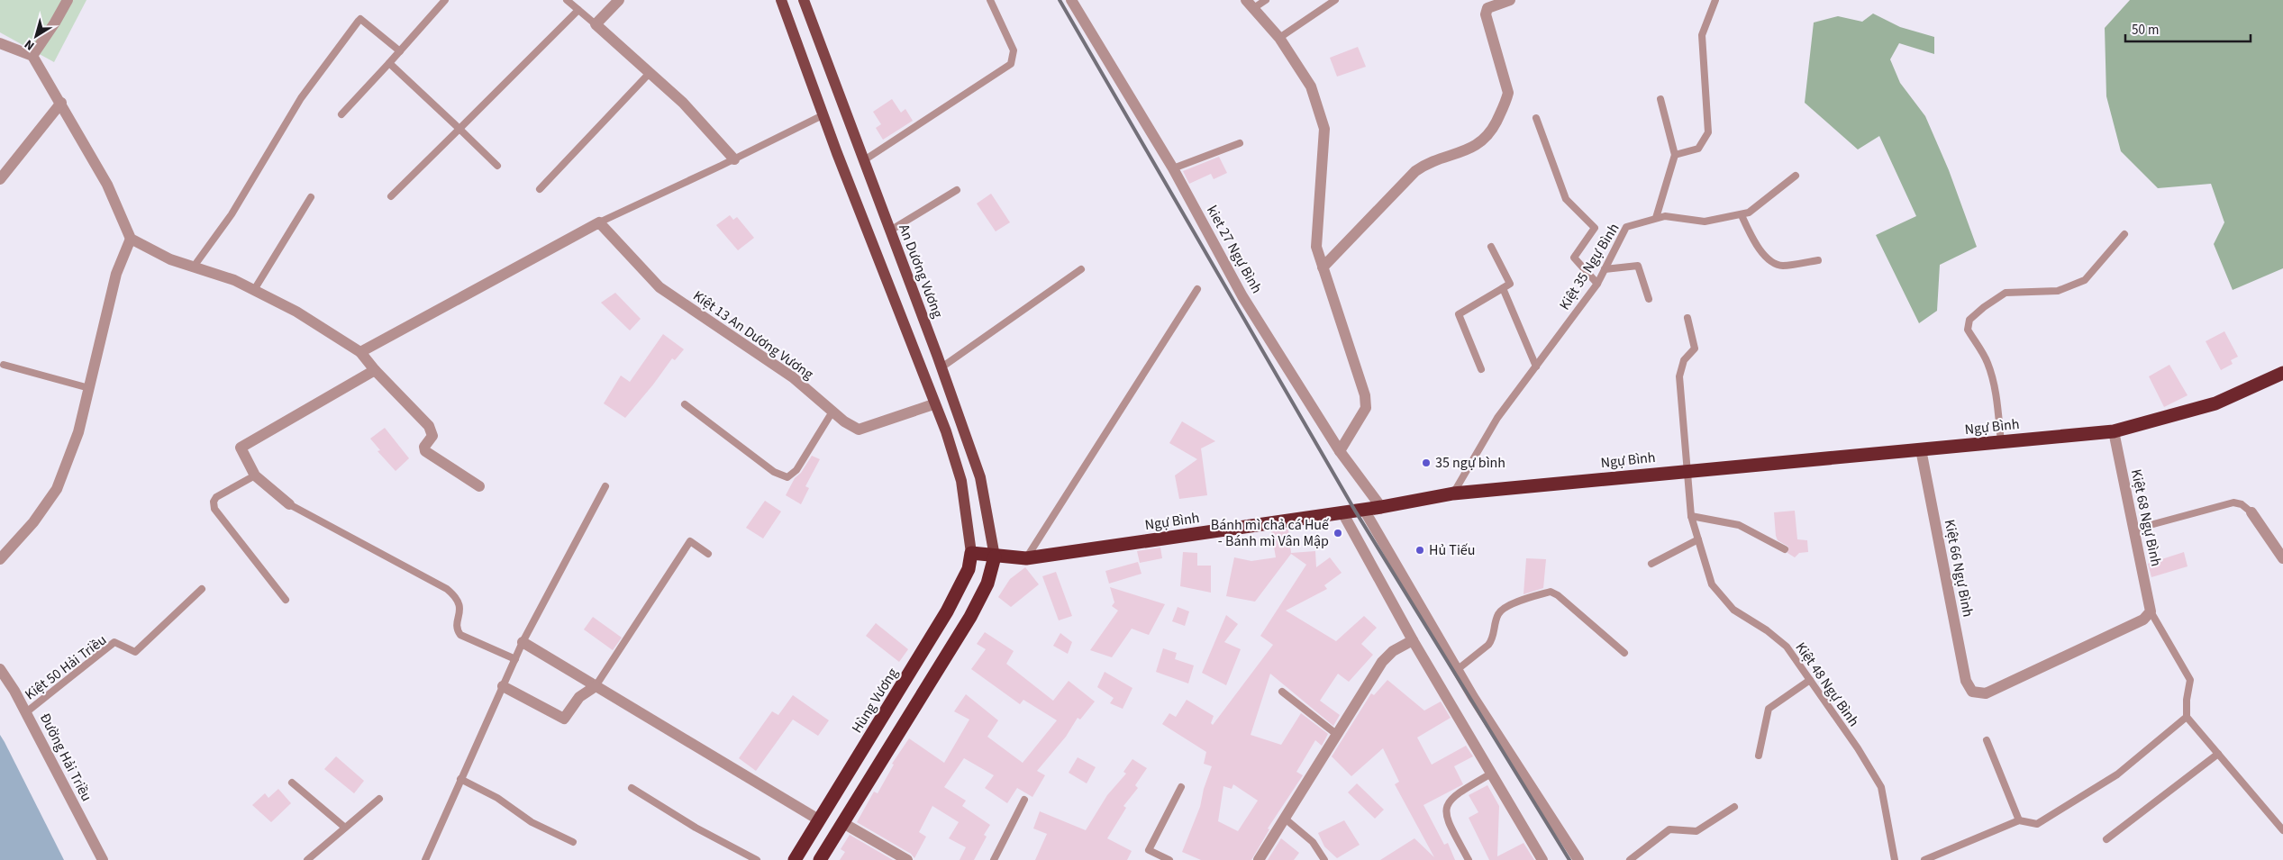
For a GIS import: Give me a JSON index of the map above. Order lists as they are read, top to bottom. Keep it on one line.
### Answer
{"streets":{"highway":["Ngự Bình","Hùng Vương"],"main road":["An Dương Vương"],"street":["kiet 27 Ngự Bình","Kiệt 13 An Dương Vương","Kiệt 68 Ngự Bình","Kiệt 66 Ngự Bình","Đường Hải Triều"],"lane":["Kiệt 35 Ngự Bình","Kiệt 50 Hải Triều","Kiệt 48 Ngự Bình"]},"crossings":[["kiet 27 Ngự Bình","Ngự Bình"],["Kiệt 35 Ngự Bình","Ngự Bình"],["An Dương Vương","Ngự Bình"],["Ngự Bình","Kiệt 68 Ngự Bình"],["Ngự Bình","Kiệt 66 Ngự Bình"],["Ngự Bình","Kiệt 48 Ngự Bình"],["Ngự Bình","Hùng Vương"],["Kiệt 68 Ngự Bình","Kiệt 66 Ngự Bình"],["Kiệt 50 Hải Triều","Đường Hải Triều"]],"places":["35 ngự bình","Bánh mì chả cá Huế - Bánh mì Vân Mập","Hủ Tiếu"],"scale_bar":"50 m","north":"bottom left"}
